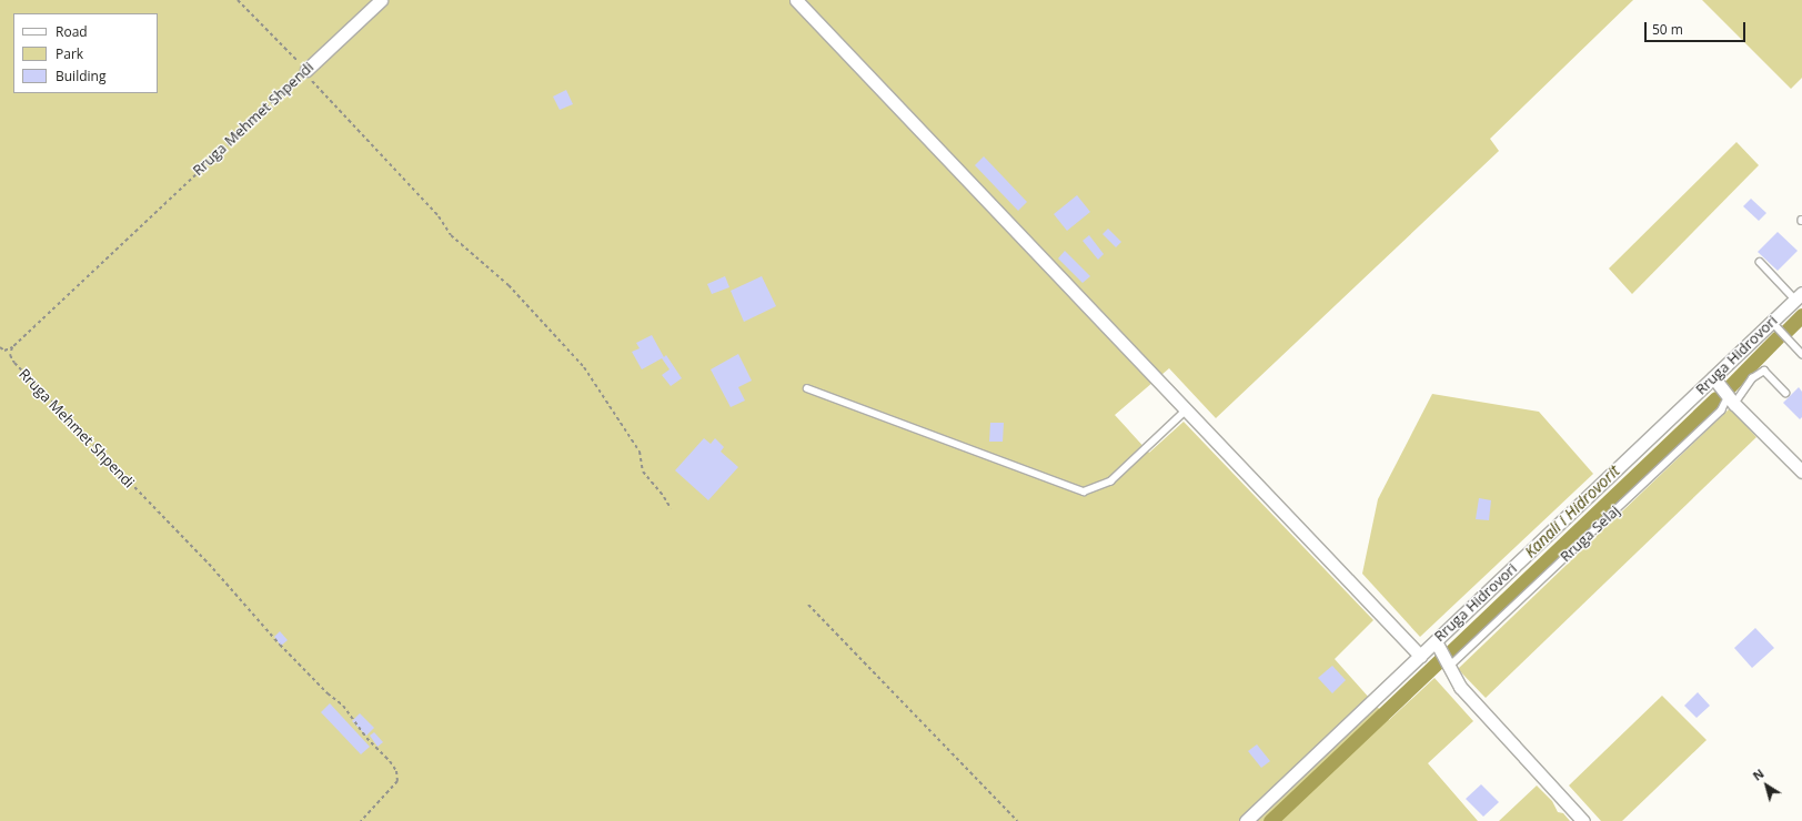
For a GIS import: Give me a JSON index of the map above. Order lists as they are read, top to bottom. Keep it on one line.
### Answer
{"streets":{"street":["Rruga Mehmet Shpendi","Rruga Hidrovori"],"lane":["Rruga Selaj"]},"water":["Kanali i Hidrovorit"],"legend":["Road","Park","Building"],"scale_bar":"50 m","north":"top left"}
